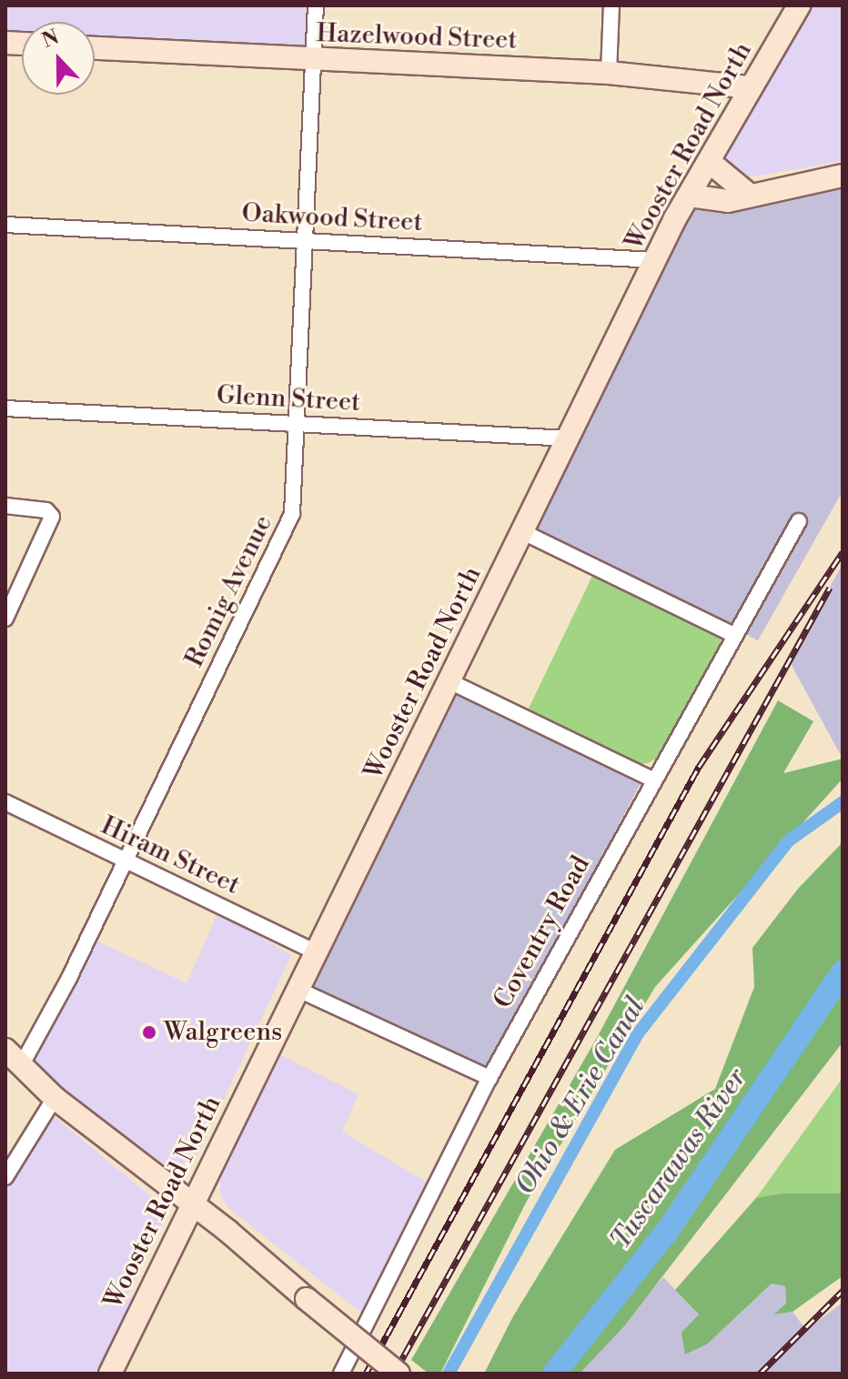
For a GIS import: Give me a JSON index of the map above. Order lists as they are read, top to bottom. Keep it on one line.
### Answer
{"streets":{"main road":["Hazelwood Street","Wooster Road North"],"street":["Oakwood Street","Glenn Street","Romig Avenue","Hiram Street","Coventry Road"]},"crossings":[["Hazelwood Street","Wooster Road North"],["Hazelwood Street","Romig Avenue"],["Wooster Road North","Oakwood Street"],["Wooster Road North","Glenn Street"],["Wooster Road North","Hiram Street"],["Oakwood Street","Romig Avenue"],["Glenn Street","Romig Avenue"],["Romig Avenue","Hiram Street"]],"water":["Ohio & Erie Canal","Tuscarawas River"],"places":["Walgreens"],"north":"top"}
